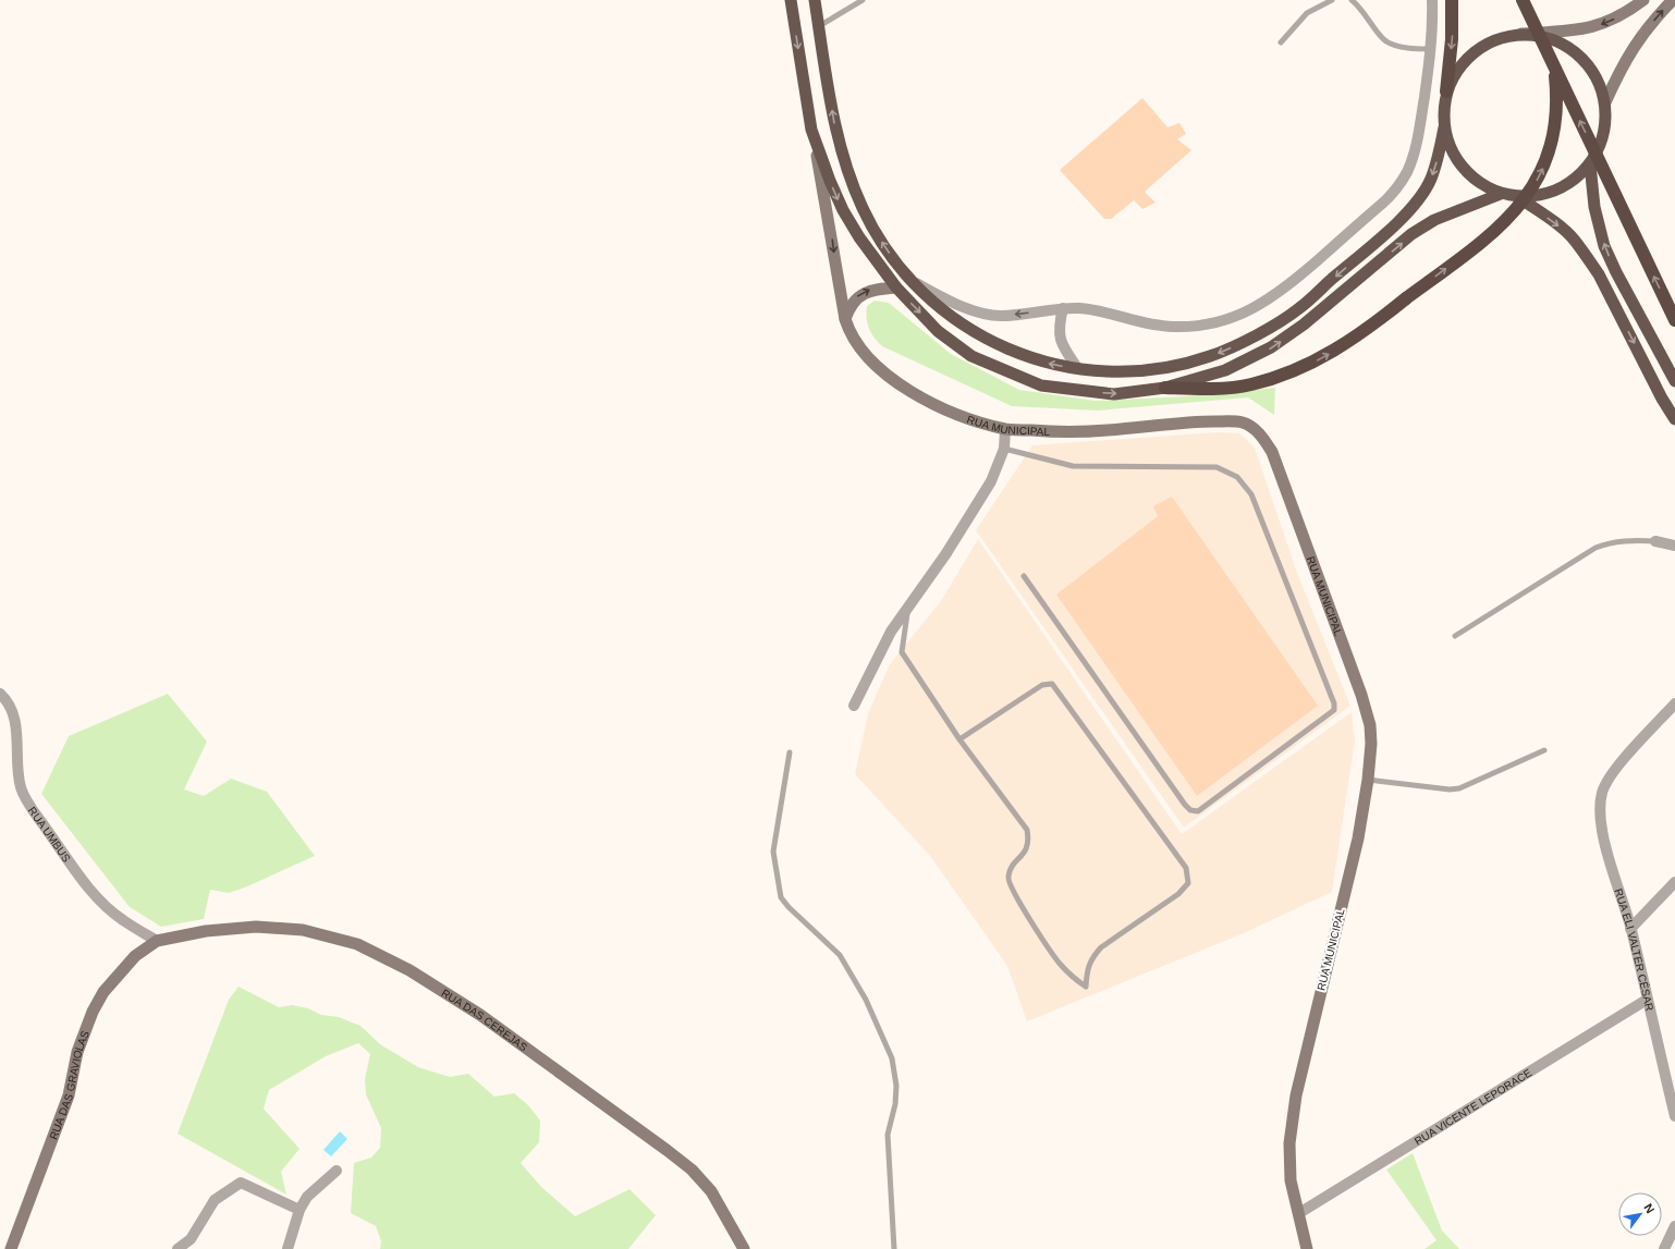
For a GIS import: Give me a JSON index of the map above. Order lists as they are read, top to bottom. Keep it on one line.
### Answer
{"streets":{"main road":["RUA MUNICIPAL","RUA DAS CEREJAS","RUA DAS GRAVIOLAS"],"street":["RUA UMBUS","RUA ELI VALTER CÉSAR","RUA VICENTE LEPORACE"]},"crossings":[["RUA MUNICIPAL","RUA VICENTE LEPORACE"],["RUA UMBUS","RUA DAS CEREJAS"],["RUA UMBUS","RUA DAS GRAVIOLAS"],["RUA ELI VALTER CÉSAR","RUA VICENTE LEPORACE"],["RUA DAS CEREJAS","RUA DAS GRAVIOLAS"]],"north":"top right"}
